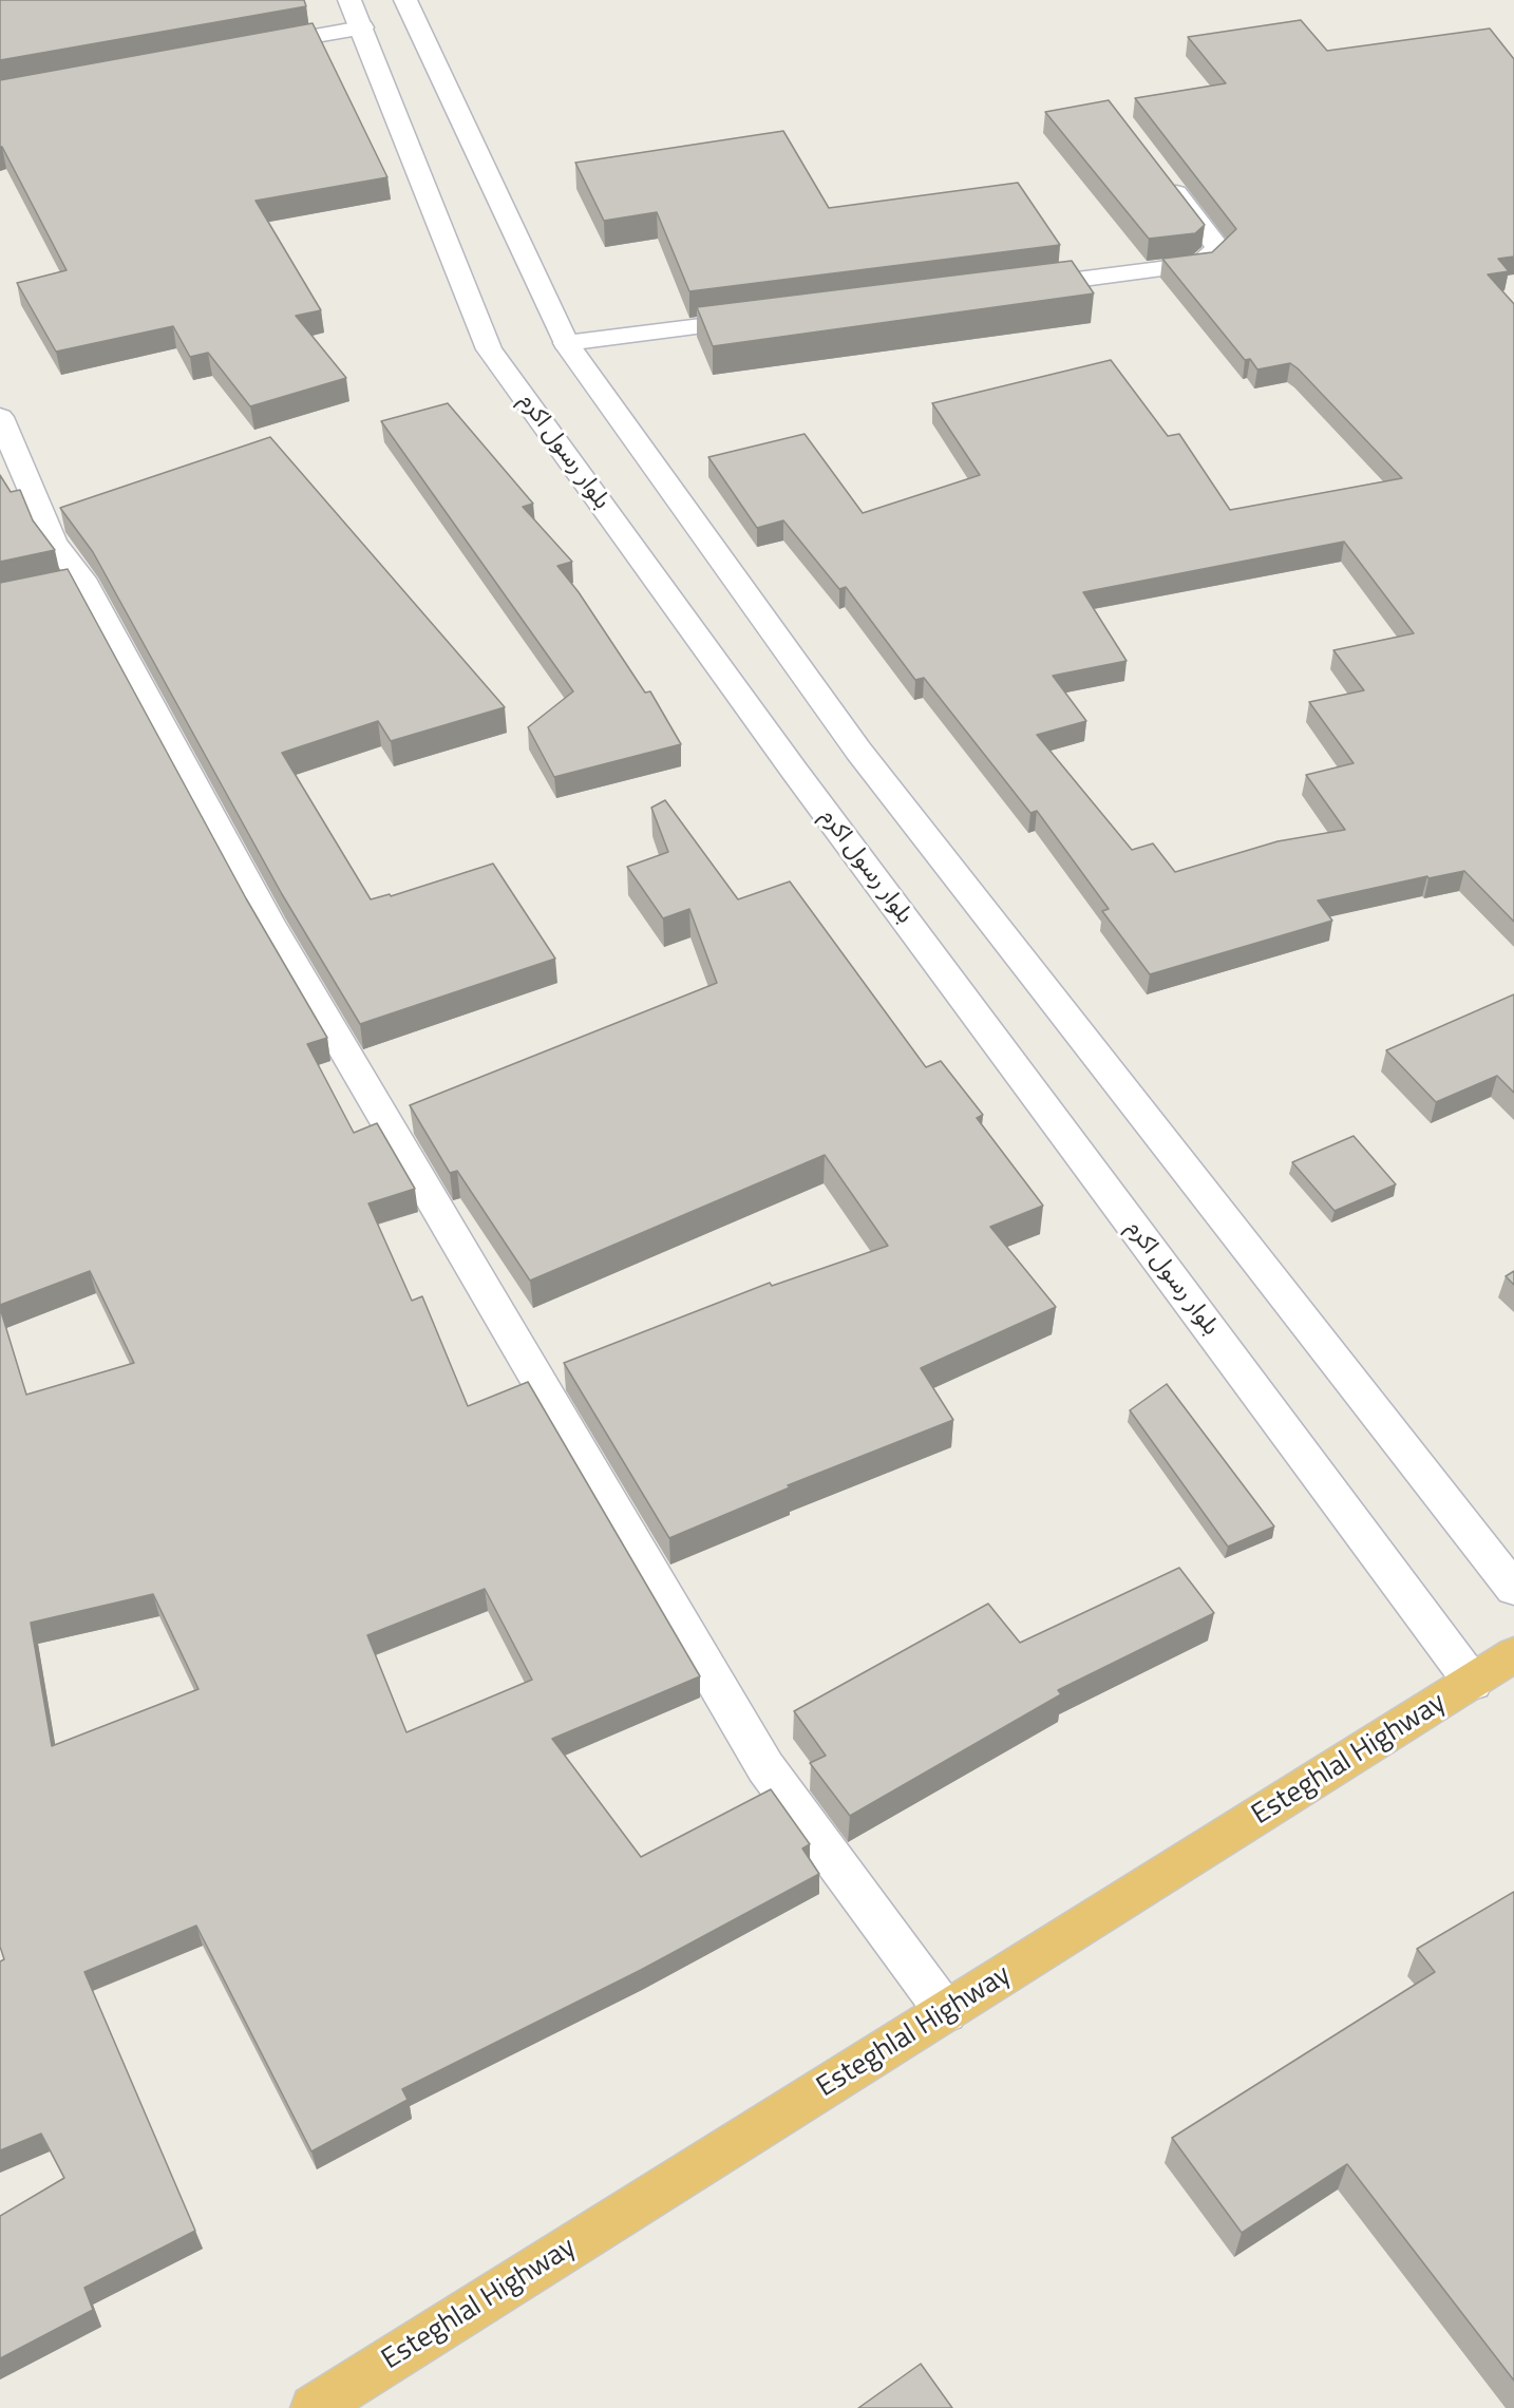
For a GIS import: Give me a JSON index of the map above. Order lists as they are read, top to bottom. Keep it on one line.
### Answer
{"streets":{"highway":["Esteghlal Highway"],"main road":["بلوار رسول اکرم"]},"crossings":[["بلوار رسول اکرم","Esteghlal Highway"]]}
